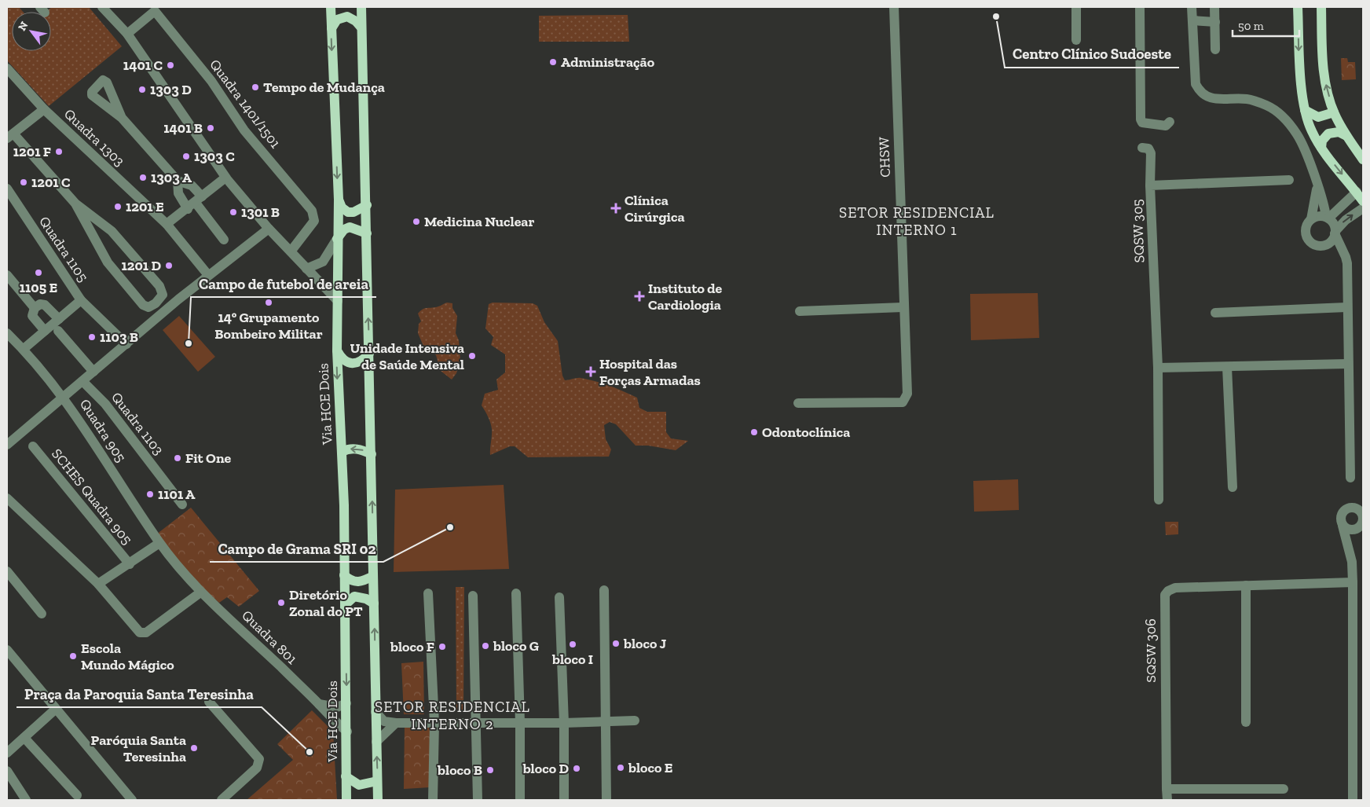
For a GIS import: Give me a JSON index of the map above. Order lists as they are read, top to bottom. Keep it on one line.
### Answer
{"streets":{"main road":["Via HCE Dois"],"street":["Quadra 1401/1501","Quadra 1303","CHSW","SQSW 305","Quadra 1105","Quadra 1103","Quadra 905","SCHES Quadra 905","Quadra 801","SQSW 306"]},"crossings":[["Via HCE Dois","Quadra 801"],["Quadra 905","Quadra 801"]],"districts":["SETOR RESIDENCIAL INTERNO 1","SETOR RESIDENCIAL INTERNO 2"],"places":{"other":["Centro Clínico Sudoeste","Administração","1401 C","Tempo de Mudança","1303 D","1401 B","1201 F","1303 C","1303 A","1201 C","1201 E","1301 B","Medicina Nuclear","1201 D","1105 E","14° Grupamento Bombeiro Militar","1103 B","Campo de futebol de areia","Unidade Intensiva de Saúde Mental","Odontoclínica","Fit One","1101 A","Campo de Grama SRI 02","Diretório Zonal do PT","bloco J","bloco I","bloco G","bloco F","Escola Mundo Mágico","Paróquia Santa Teresinha","Praça da Paroquia Santa Teresinha","bloco E","bloco D","bloco B"],"health":["Clínica Cirúrgica","Instituto de Cardiologia","Hospital das Forças Armadas"]},"scale_bar":"50 m","north":"top left"}
